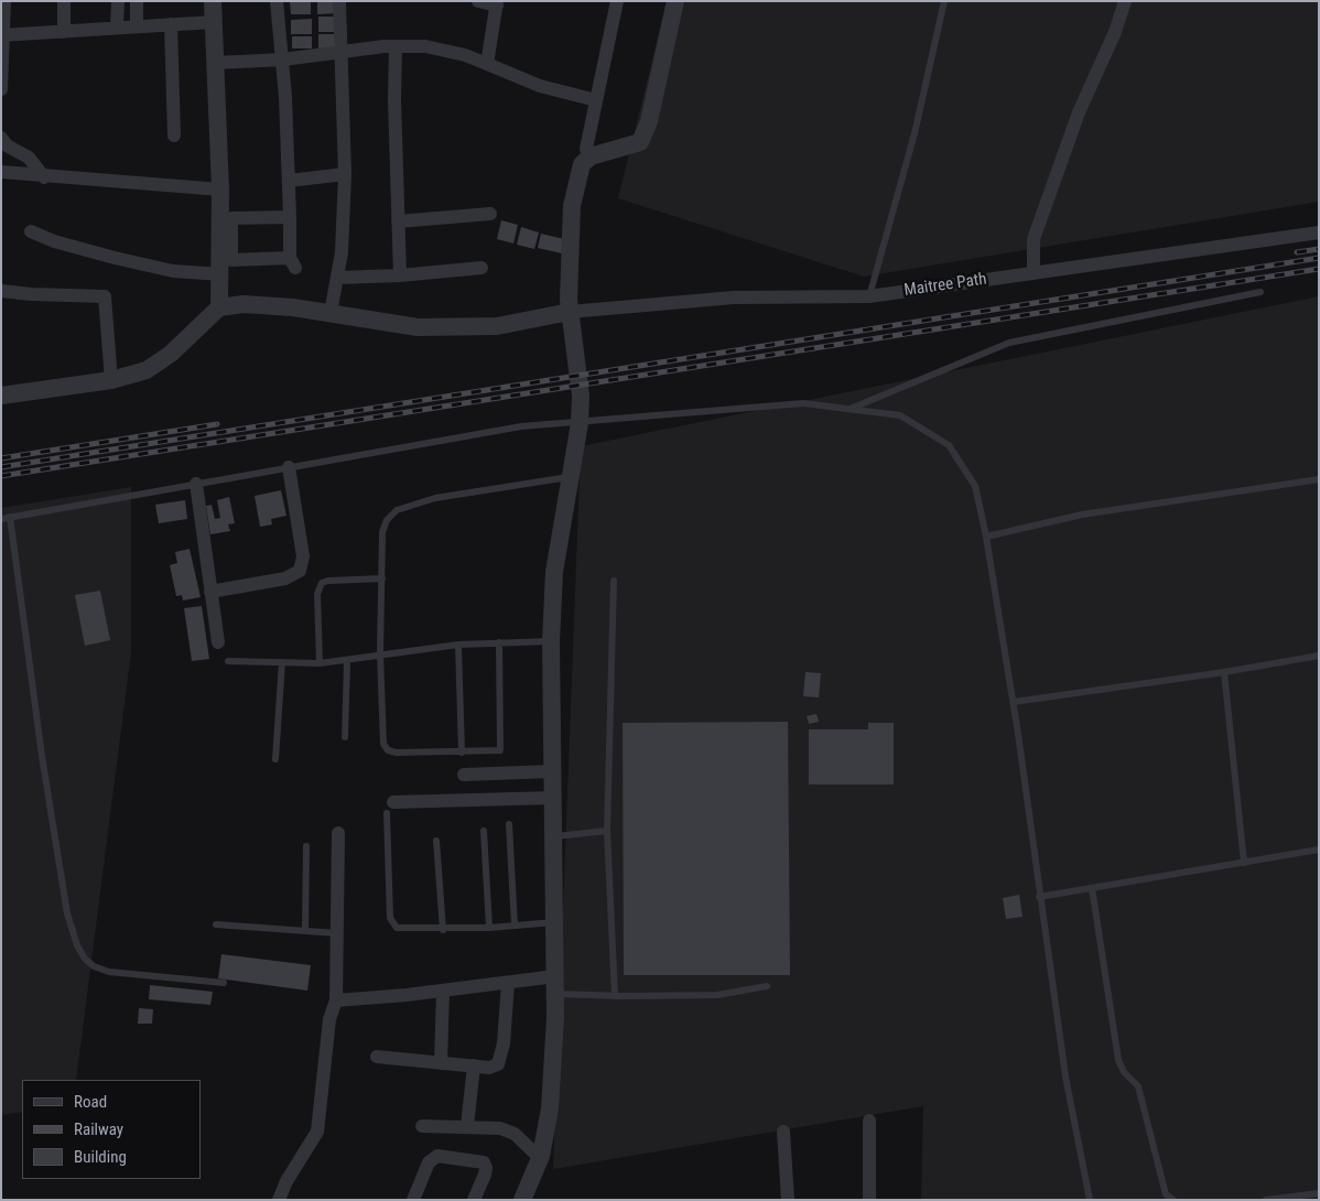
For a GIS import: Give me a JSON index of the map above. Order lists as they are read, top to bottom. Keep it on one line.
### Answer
{"streets":{"street":["Maitree Path"]},"legend":["Road","Railway","Building"]}
